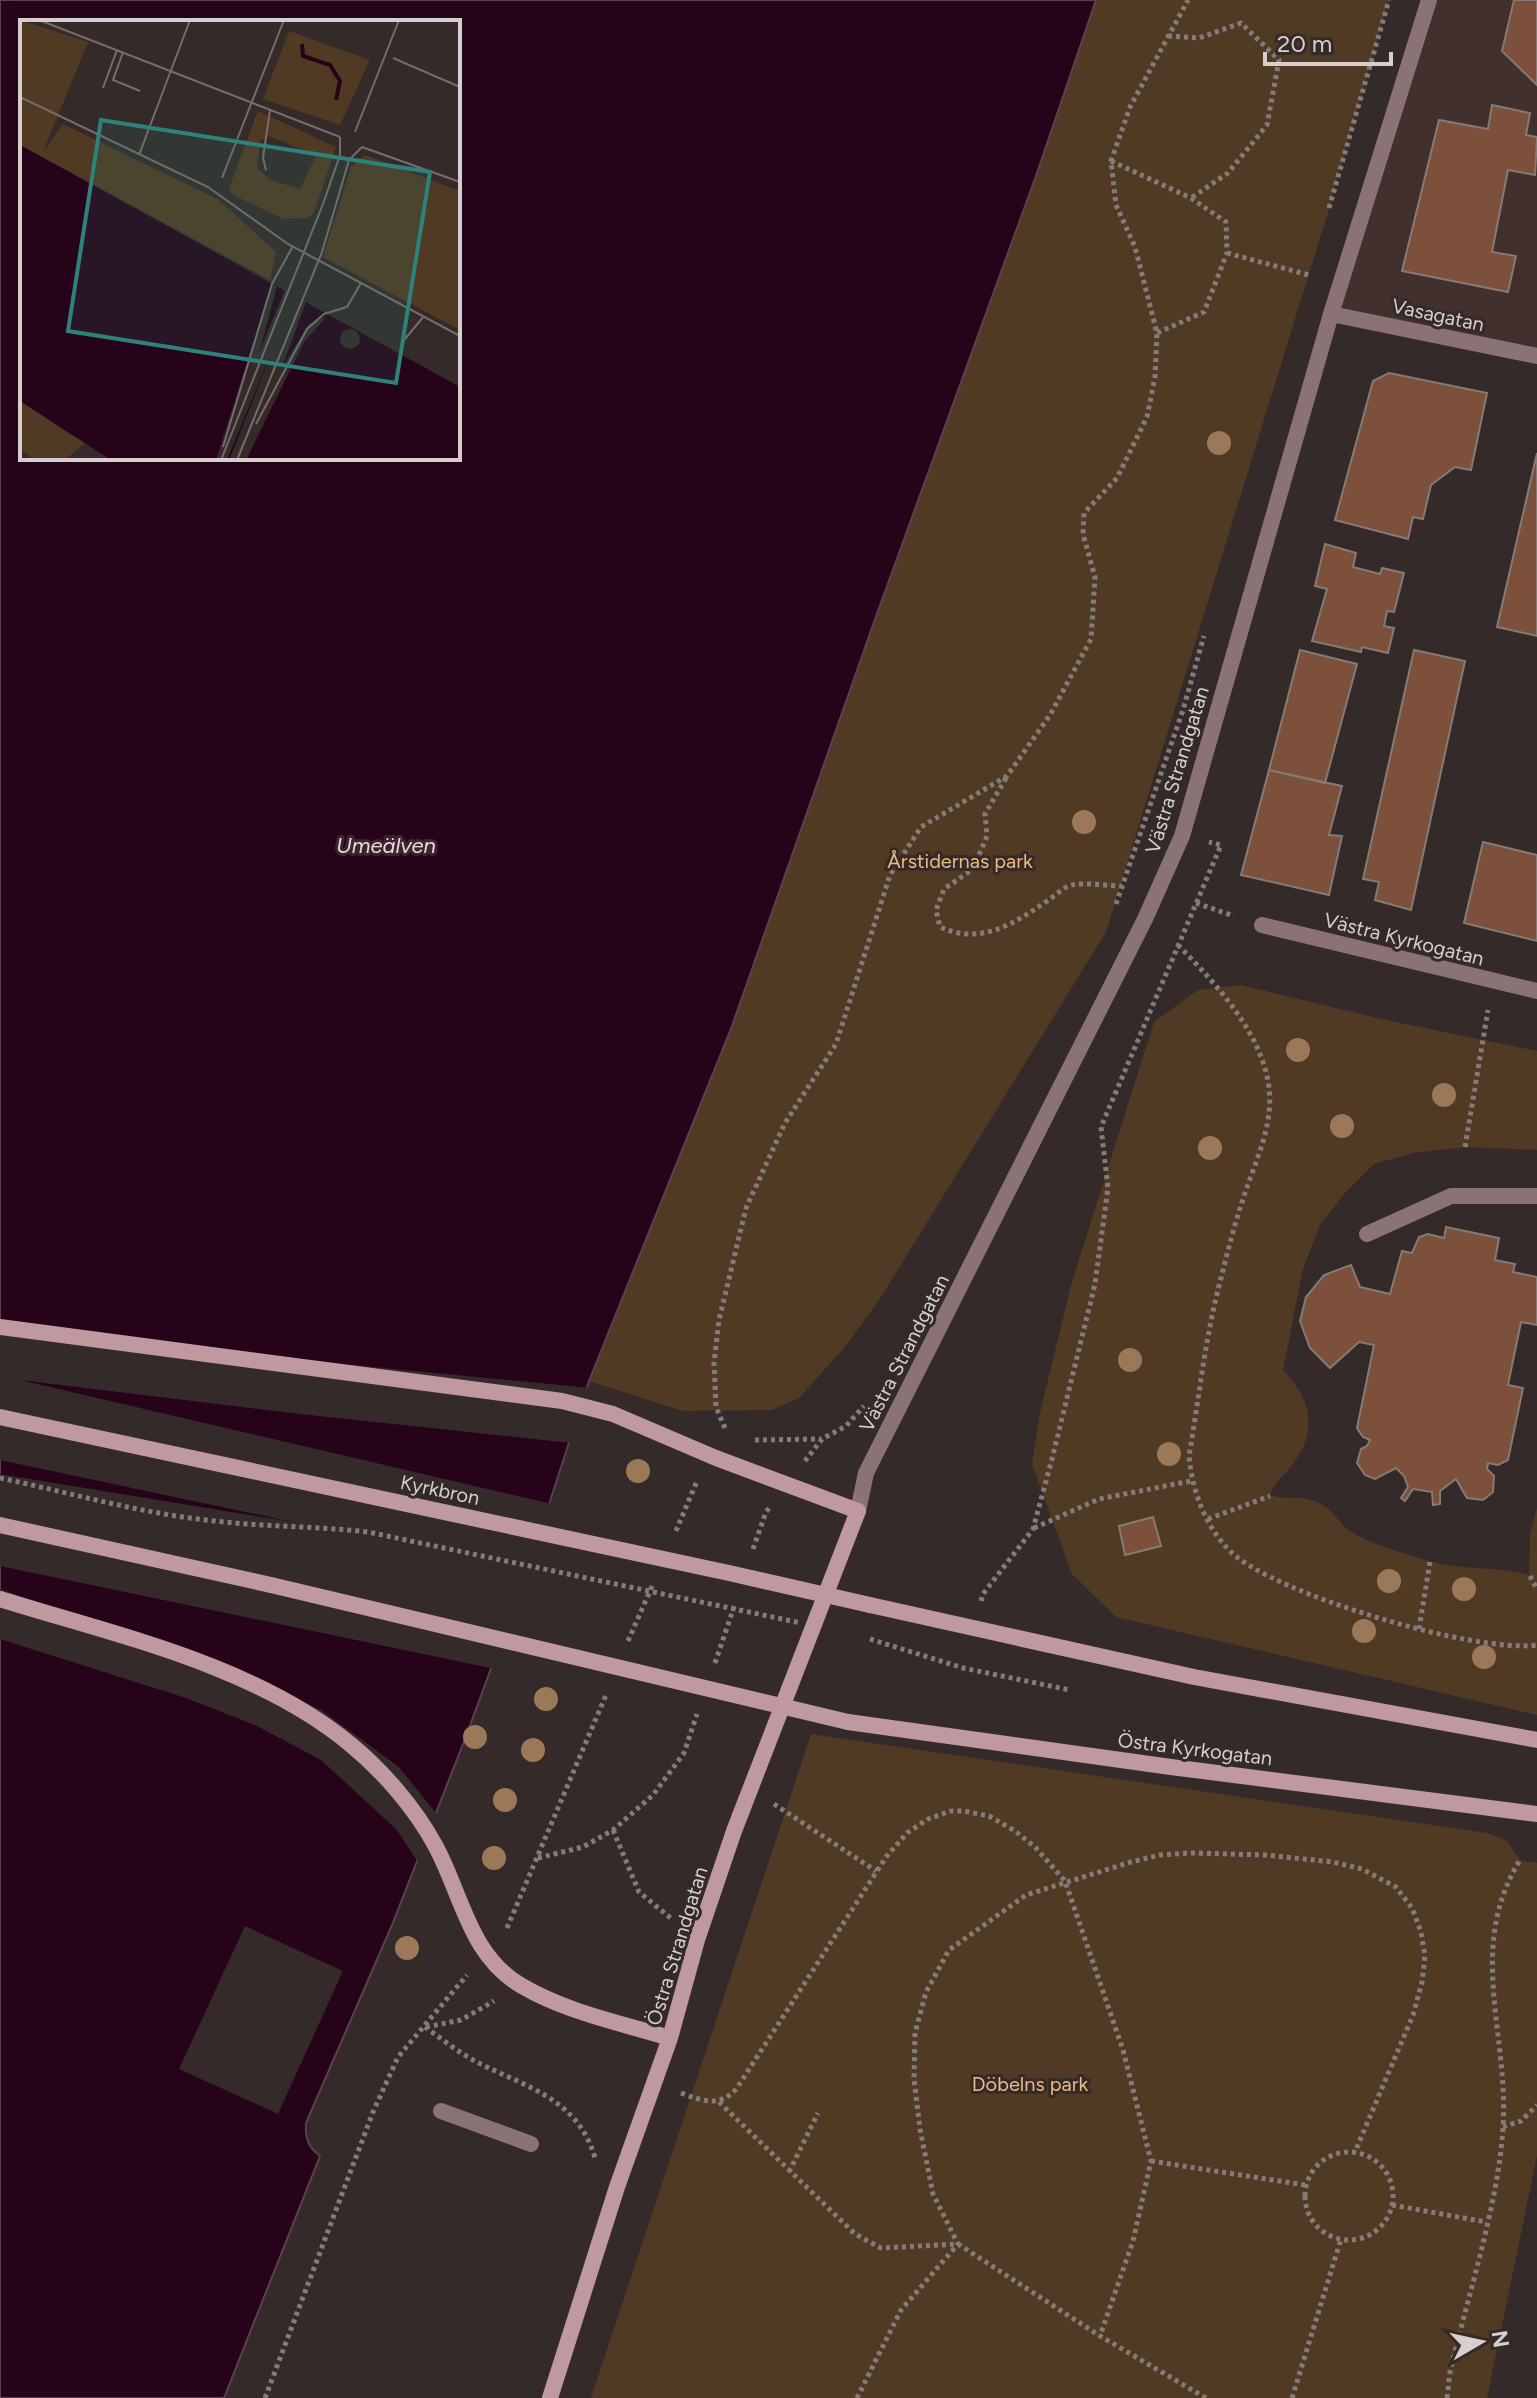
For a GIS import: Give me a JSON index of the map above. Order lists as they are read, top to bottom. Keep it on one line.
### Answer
{"streets":{"street":["Vasagatan","Västra Strandgatan","Västra Kyrkogatan","Kyrkbron","Östra Kyrkogatan","Östra Strandgatan"]},"crossings":[["Vasagatan","Västra Strandgatan"],["Västra Strandgatan","Östra Strandgatan"]],"water":["Umeälven"],"parks":["Årstidernas park","Döbelns park"],"scale_bar":"20 m","north":"right"}
